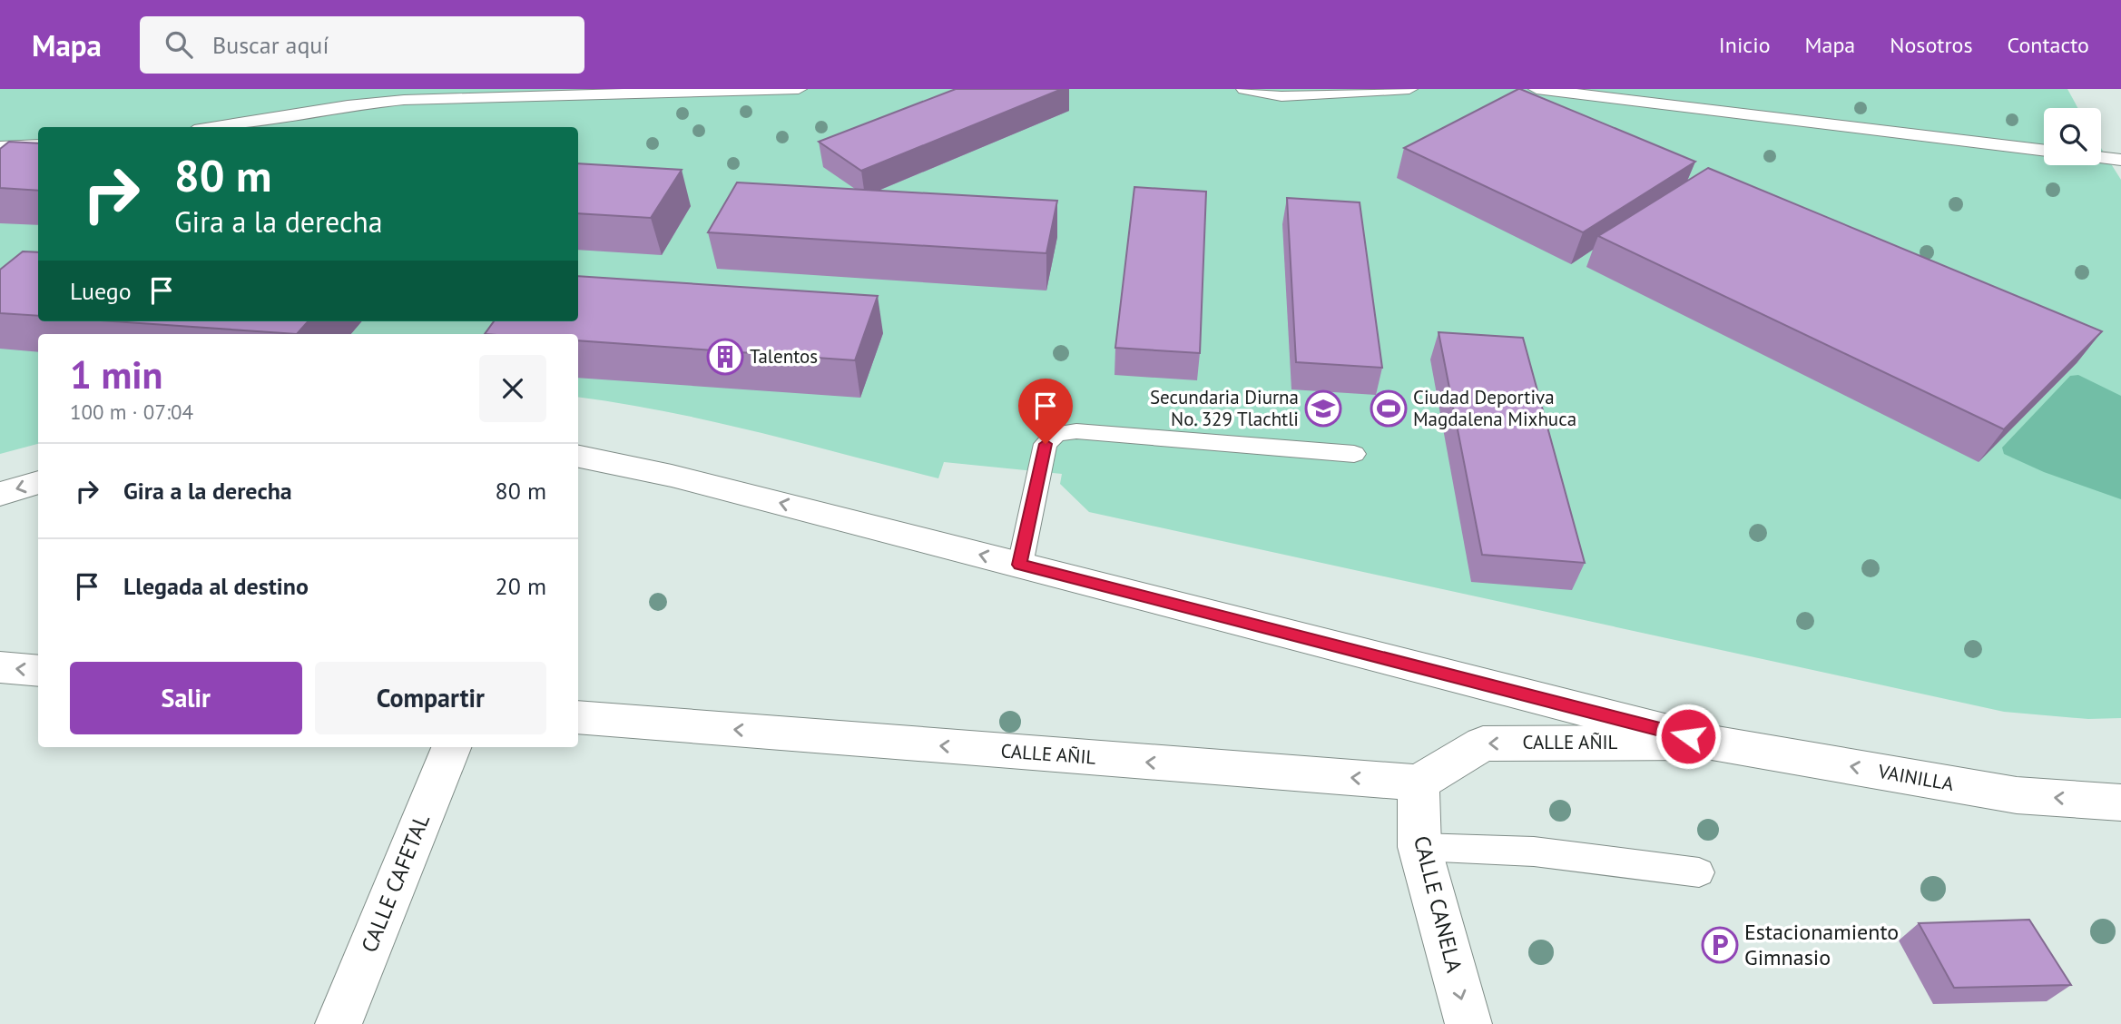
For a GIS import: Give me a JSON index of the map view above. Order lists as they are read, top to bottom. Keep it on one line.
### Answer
{"streets":{"main road":["CALLE AÑIL","VAINILLA","CALLE CAFETAL","CALLE CANELA"]},"crossings":[["CALLE AÑIL","VAINILLA"],["CALLE AÑIL","CALLE CANELA"]],"one_way":["VAINILLA","CALLE CANELA"],"places":{"building":["Talentos"],"school or university":["Secundaria Diurna No. 329 Tlachtli"],"sports":["Ciudad Deportiva Magdalena Mixhuca"],"parking":["Estacionamiento Gimnasio"]},"page":{"header":"Mapa","search":"Buscar aquí","nav":["Inicio","Mapa","Nosotros","Contacto"],"turn":["80 m","Gira a la derecha"],"then":"Luego","heading":["1 min","100 m · 07:04"],"list":[{"name":"Gira a la derecha","value":"80 m"},{"name":"Llegada al destino","value":"20 m"}],"buttons":["Salir","Compartir"]}}
